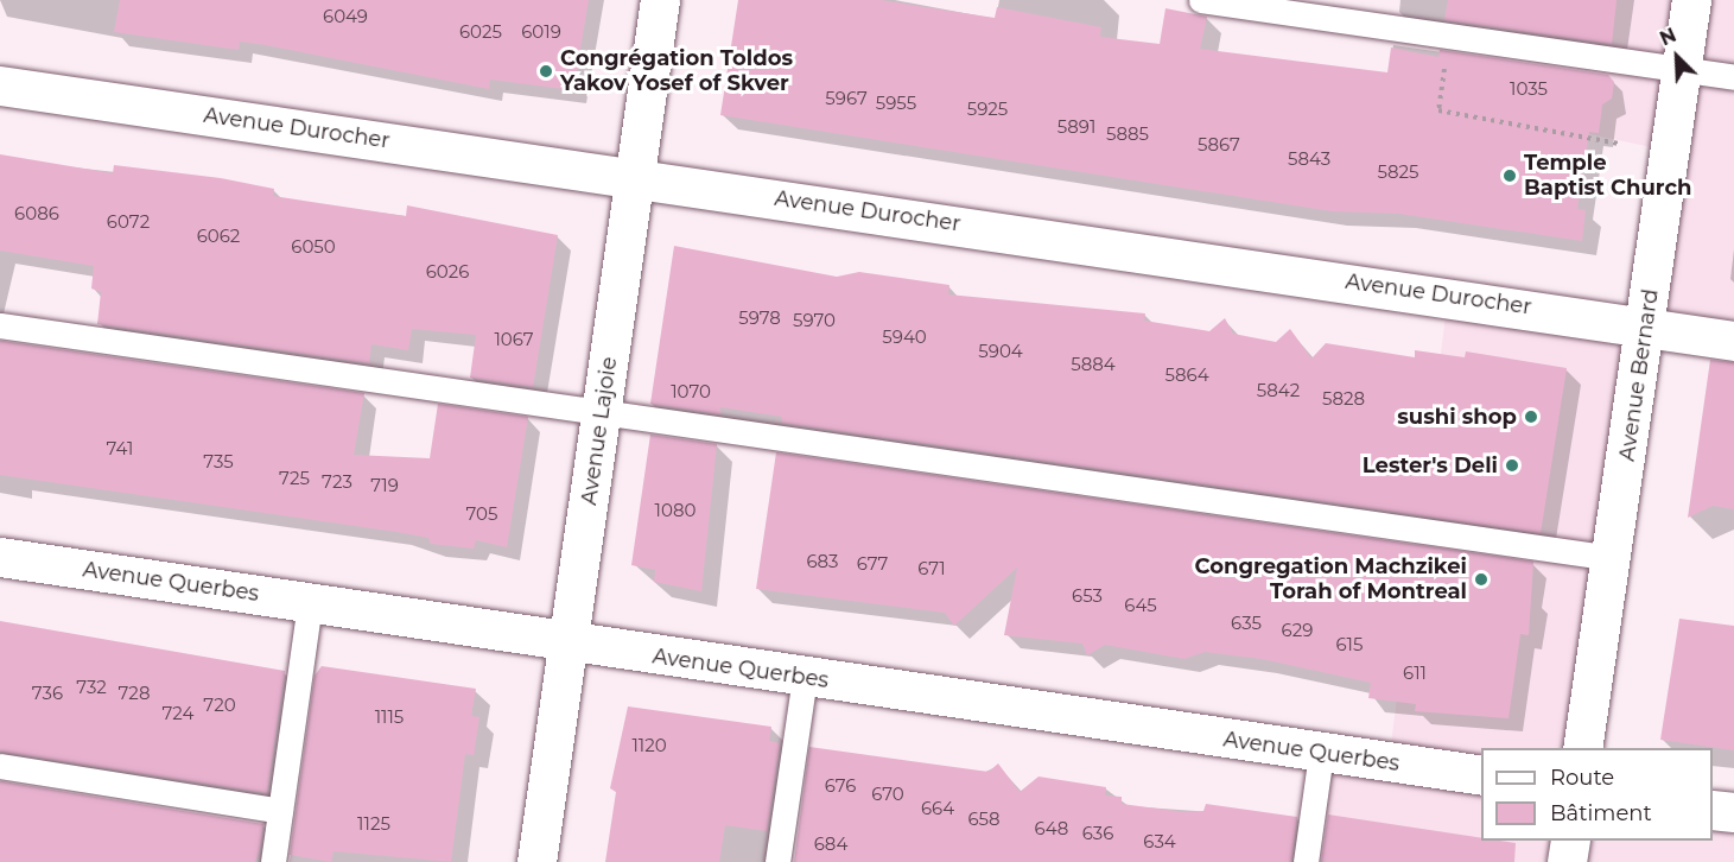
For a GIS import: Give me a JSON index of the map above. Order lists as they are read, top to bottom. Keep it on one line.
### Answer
{"streets":{"street":["Avenue Durocher","Avenue Bernard","Avenue Lajoie","Avenue Querbes"]},"crossings":[["Avenue Durocher","Avenue Bernard"],["Avenue Durocher","Avenue Lajoie"],["Avenue Lajoie","Avenue Querbes"]],"places":["Congrégation Toldos Yakov Yosef of Skver","Temple Baptist Church","sushi shop","Lester's Deli","Congregation Machzikei Torah of Montreal"],"house_numbers":["6049","6025","6019","1035","5967","5955","5925","5891","5885","5867","5843","5825","6086","6072","6062","6050","6026","5978","5970","5940","1067","5904","5884","5864","5842","1070","5828","741","735","725","723","719","1080","705","683","677","671","653","645","635","629","615","611","732","736","728","720","724","1115","1120","676","670","664","658","1125","648","636","634","684"],"legend":["Route","Bâtiment"],"north":"top left"}
